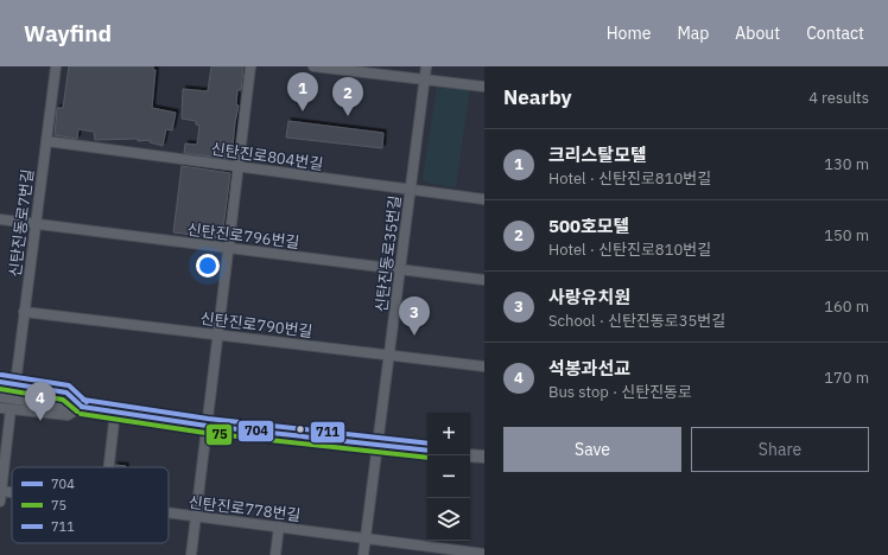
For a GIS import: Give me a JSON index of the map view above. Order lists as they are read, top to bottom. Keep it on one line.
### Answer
{"streets":{"street":["신탄진로804번길","신탄진동로7번길","신탄진로796번길","신탄진동로35번길","신탄진로790번길","신탄진로778번길"]},"crossings":[["신탄진로804번길","신탄진동로7번길"],["신탄진로804번길","신탄진동로35번길"],["신탄진동로7번길","신탄진로796번길"],["신탄진동로7번길","신탄진로790번길"],["신탄진로796번길","신탄진동로35번길"],["신탄진동로35번길","신탄진로790번길"],["신탄진동로35번길","신탄진로778번길"]],"lines":["transit line 711","transit line 704","transit line 75"],"legend":["704","75","711"],"page":{"header":"Wayfind","nav":["Home","Map","About","Contact"],"heading":["Nearby","4 results"],"pins":["1","2","3","4"],"list":[{"mark":"1","name":"크리스탈모텔","note":"Hotel · 신탄진로810번길","value":"130 m"},{"mark":"2","name":"500호모텔","note":"Hotel · 신탄진로810번길","value":"150 m"},{"mark":"3","name":"사랑유치원","note":"School · 신탄진동로35번길","value":"160 m"},{"mark":"4","name":"석봉과선교","note":"Bus stop · 신탄진동로","value":"170 m"}],"map_buttons":["+","−"],"buttons":["Save","Share"]}}
